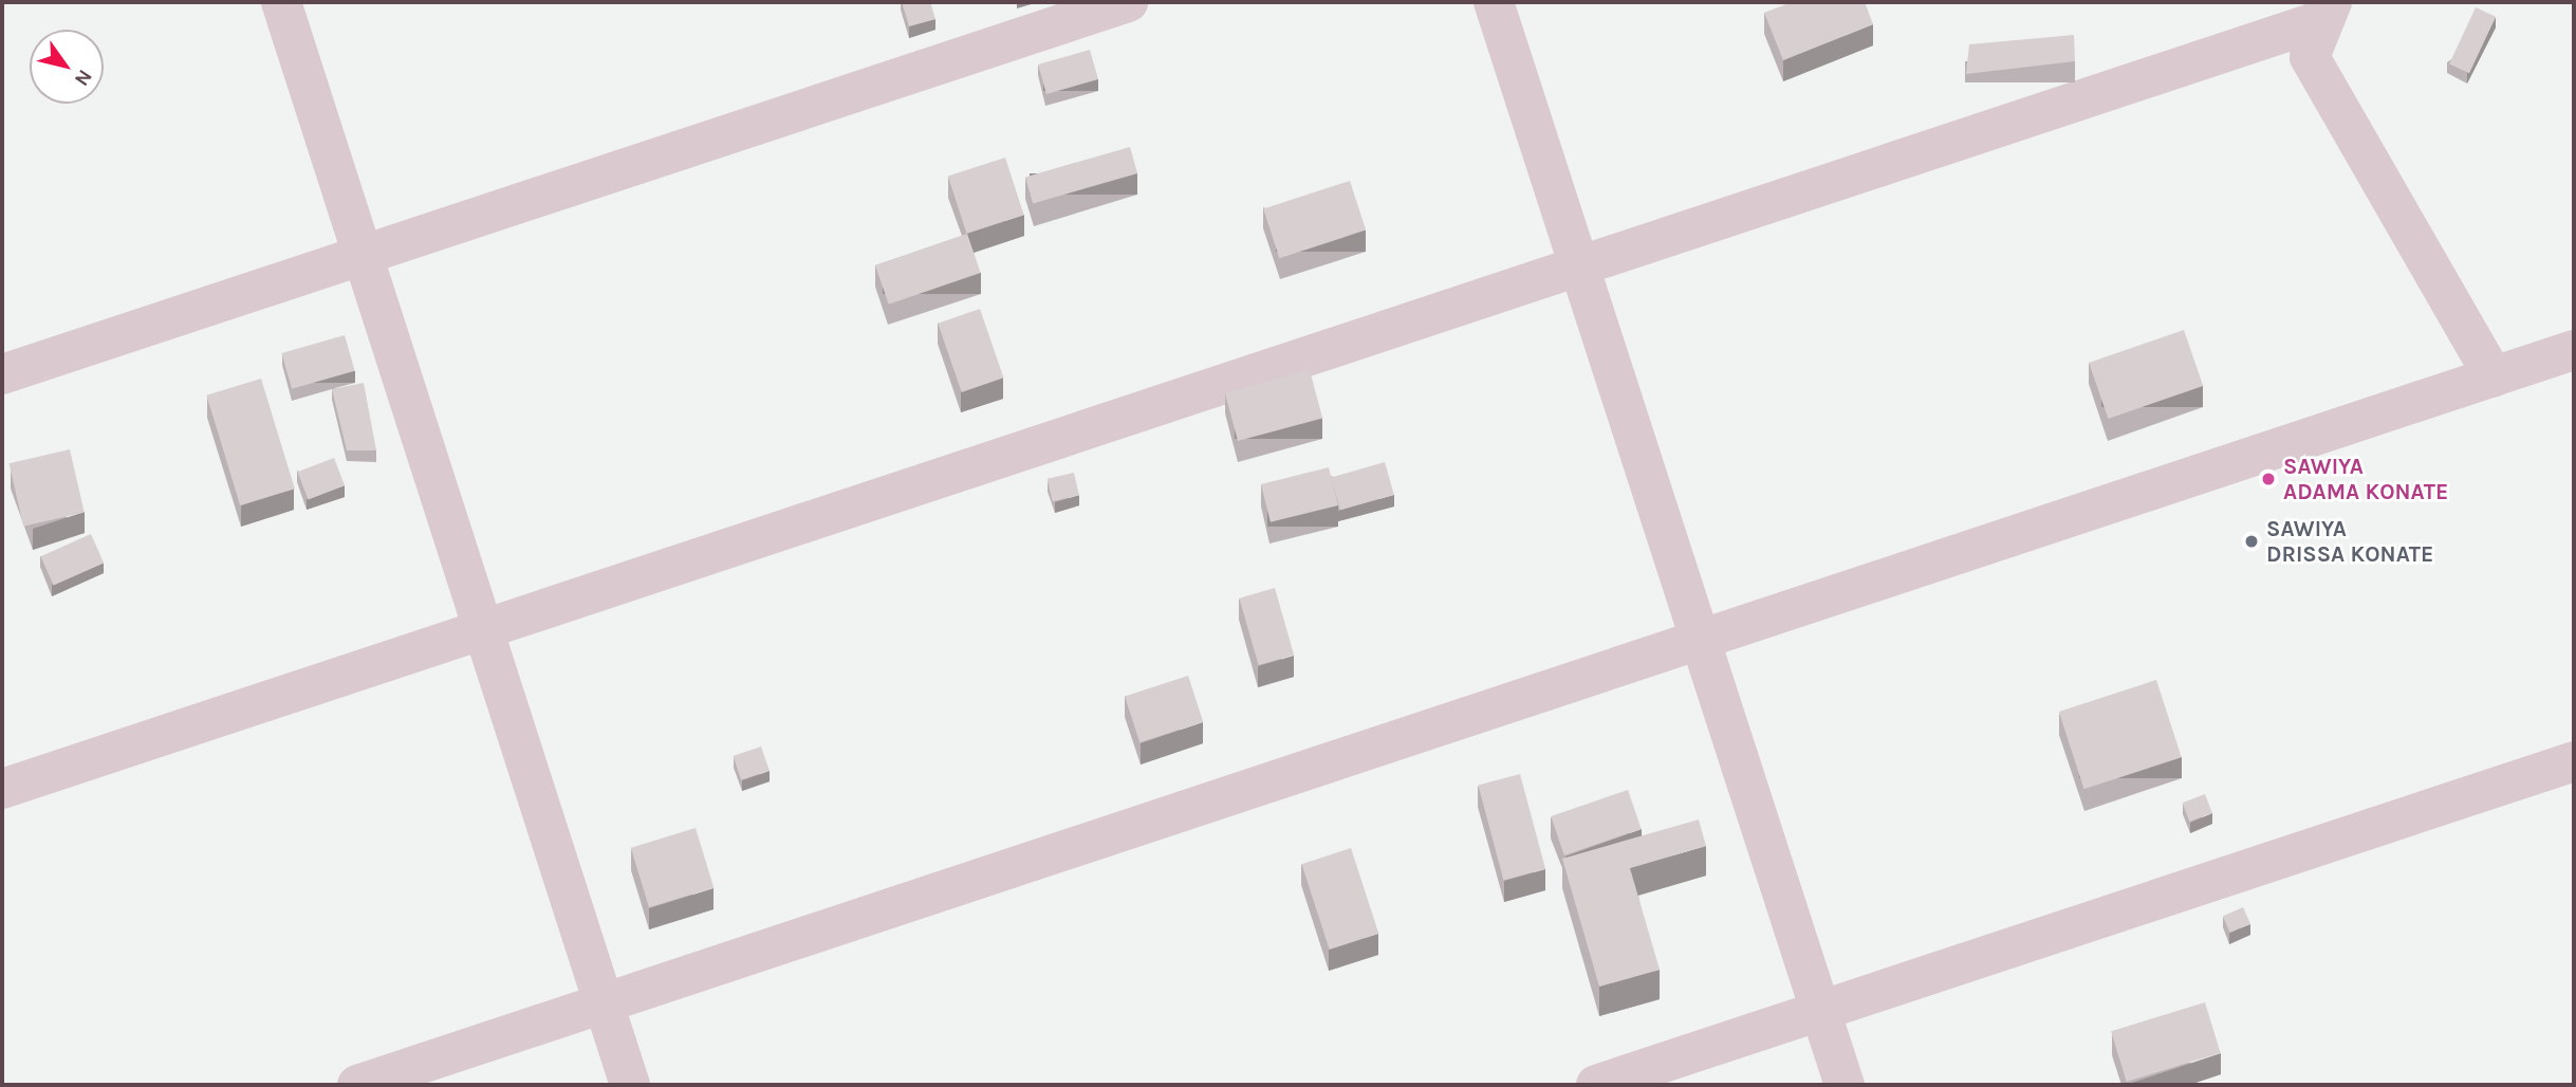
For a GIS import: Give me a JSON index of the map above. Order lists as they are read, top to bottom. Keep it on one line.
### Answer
{"places":["SAWIYA ADAMA KONATE","SAWIYA DRISSA KONATE"],"north":"bottom right"}
